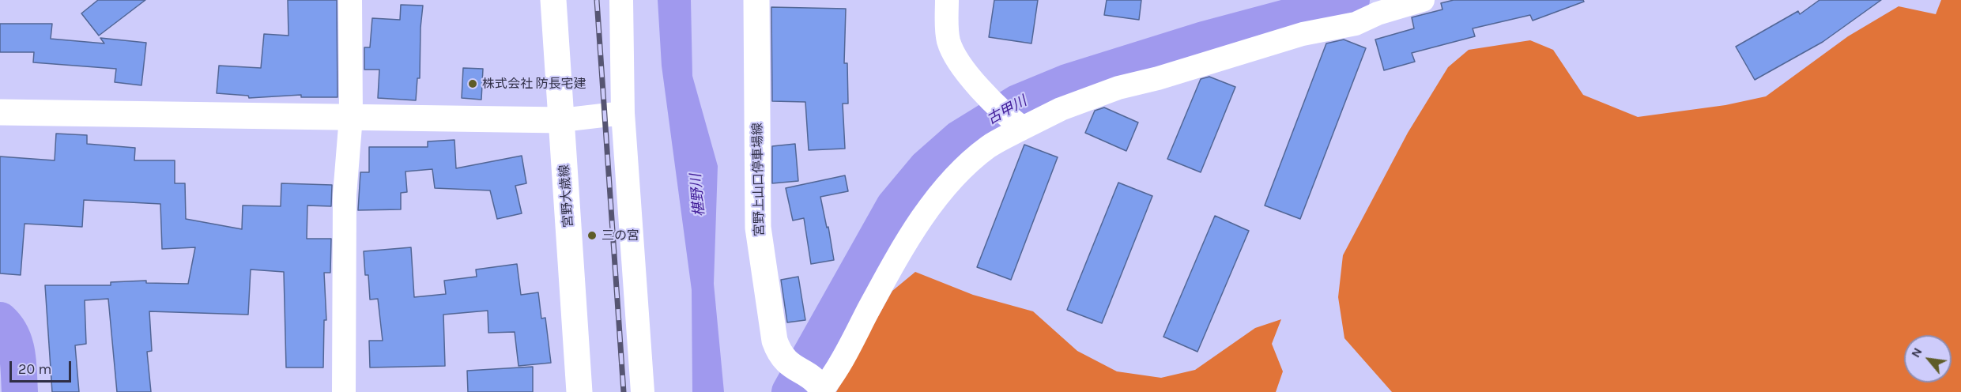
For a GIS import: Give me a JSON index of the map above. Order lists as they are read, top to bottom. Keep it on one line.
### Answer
{"streets":{"main road":["宮野上山口停車場線","宮野大歳線"]},"water":["古甲川","椹野川"],"places":["株式会社 防長宅建","三の宮"],"scale_bar":"20 m","north":"top left"}
